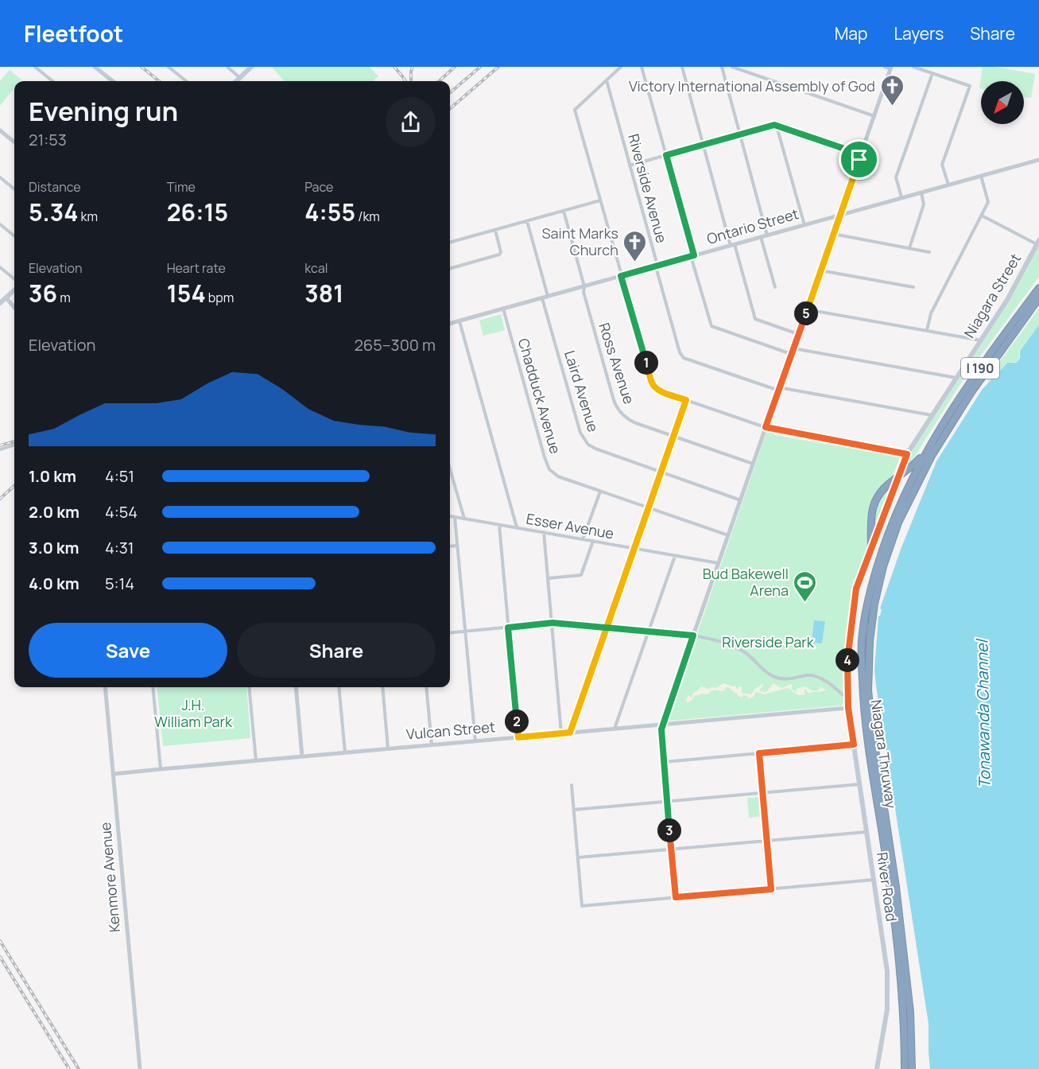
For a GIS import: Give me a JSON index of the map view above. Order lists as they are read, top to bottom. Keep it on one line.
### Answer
{"streets":{"highway":["I 190","Niagara Thruway"],"main road":["Niagara Street","River Road"],"street":["Riverside Avenue","Ontario Street","Ross Avenue","Laird Avenue","Chadduck Avenue","Esser Avenue","Vulcan Street","Kenmore Avenue"]},"crossings":[["Riverside Avenue","Ontario Street"],["Riverside Avenue","Niagara Street"],["Ontario Street","Ross Avenue"],["Ontario Street","Laird Avenue"],["Ontario Street","Chadduck Avenue"],["Niagara Street","Vulcan Street"],["Niagara Street","River Road"],["Vulcan Street","Kenmore Avenue"],["Vulcan Street","River Road"]],"water":["Tonawanda Channel"],"parks":["Riverside Park","J.H. William Park"],"places":{"church":["Victory International Assembly of God","Saint Marks Church"],"sports":["Bud Bakewell Arena"]},"north":"bottom left","page":{"header":"Fleetfoot","nav":["Map","Layers","Share"],"heading":["Evening run","21:53"],"stats":[["Distance","5.34 km"],["Time","26:15"],["Pace","4:55 /km"],["Elevation","36 m"],["Heart rate","154 bpm"],["kcal","381"]],"pins":["5","1","4","2","3"],"chart":["Elevation","265–300 m"],"list":[{"name":"1.0 km","note":"4:51"},{"name":"2.0 km","note":"4:54"},{"name":"3.0 km","note":"4:31"},{"name":"4.0 km","note":"5:14"}],"buttons":["Save","Share"]}}
